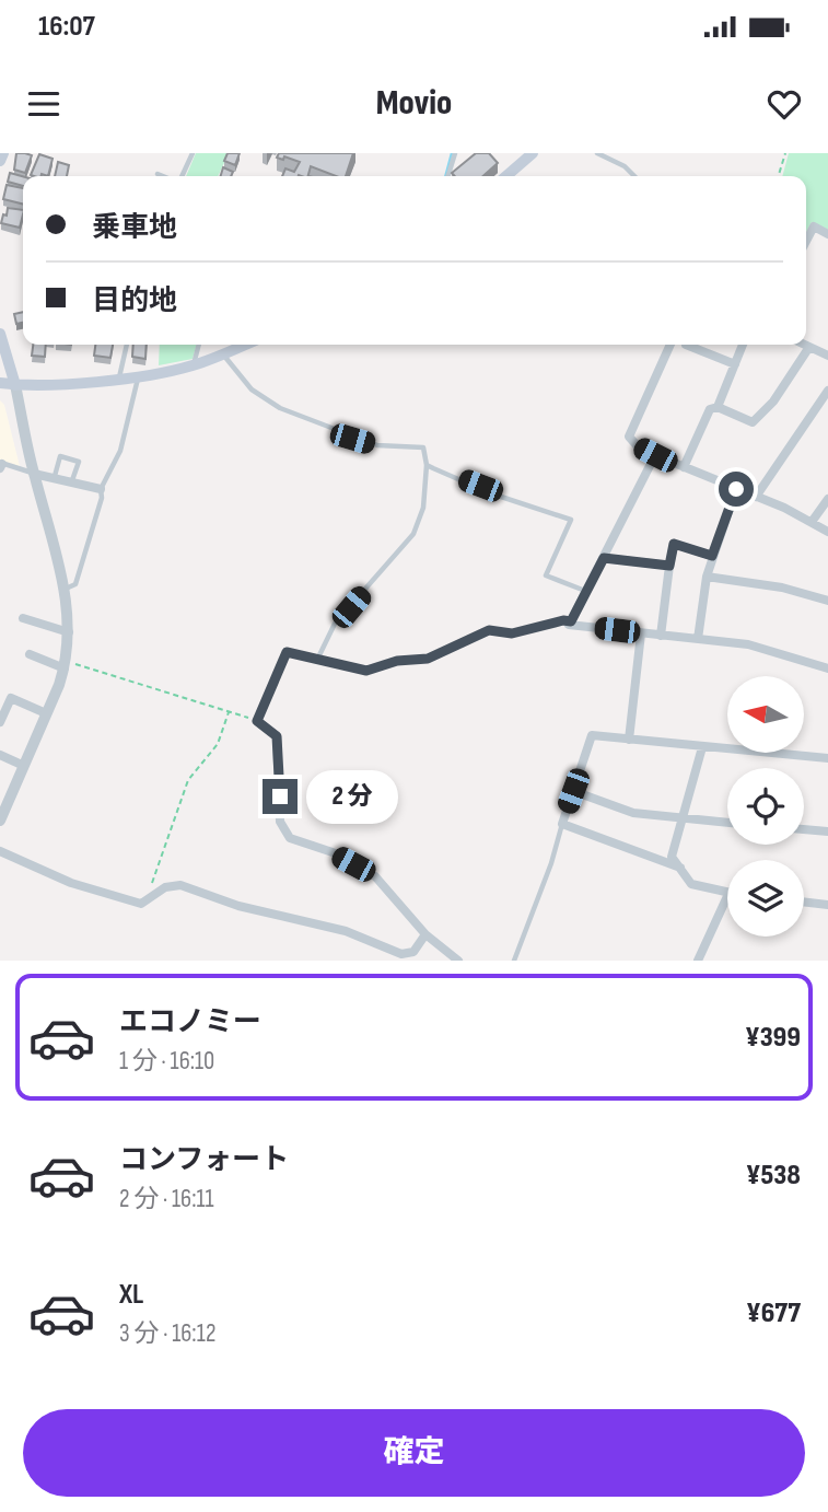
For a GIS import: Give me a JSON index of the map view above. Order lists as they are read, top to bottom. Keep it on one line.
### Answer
{"north":"left","page":{"status":"16:07","header":"Movio","banner":["乗車地","目的地"],"bubble":"2 分","list":[{"name":"エコノミー","note":"1 分 · 16:10","value":"¥399"},{"name":"コンフォート","note":"2 分 · 16:11","value":"¥538"},{"name":"XL","note":"3 分 · 16:12","value":"¥677"}],"buttons":"確定"}}
